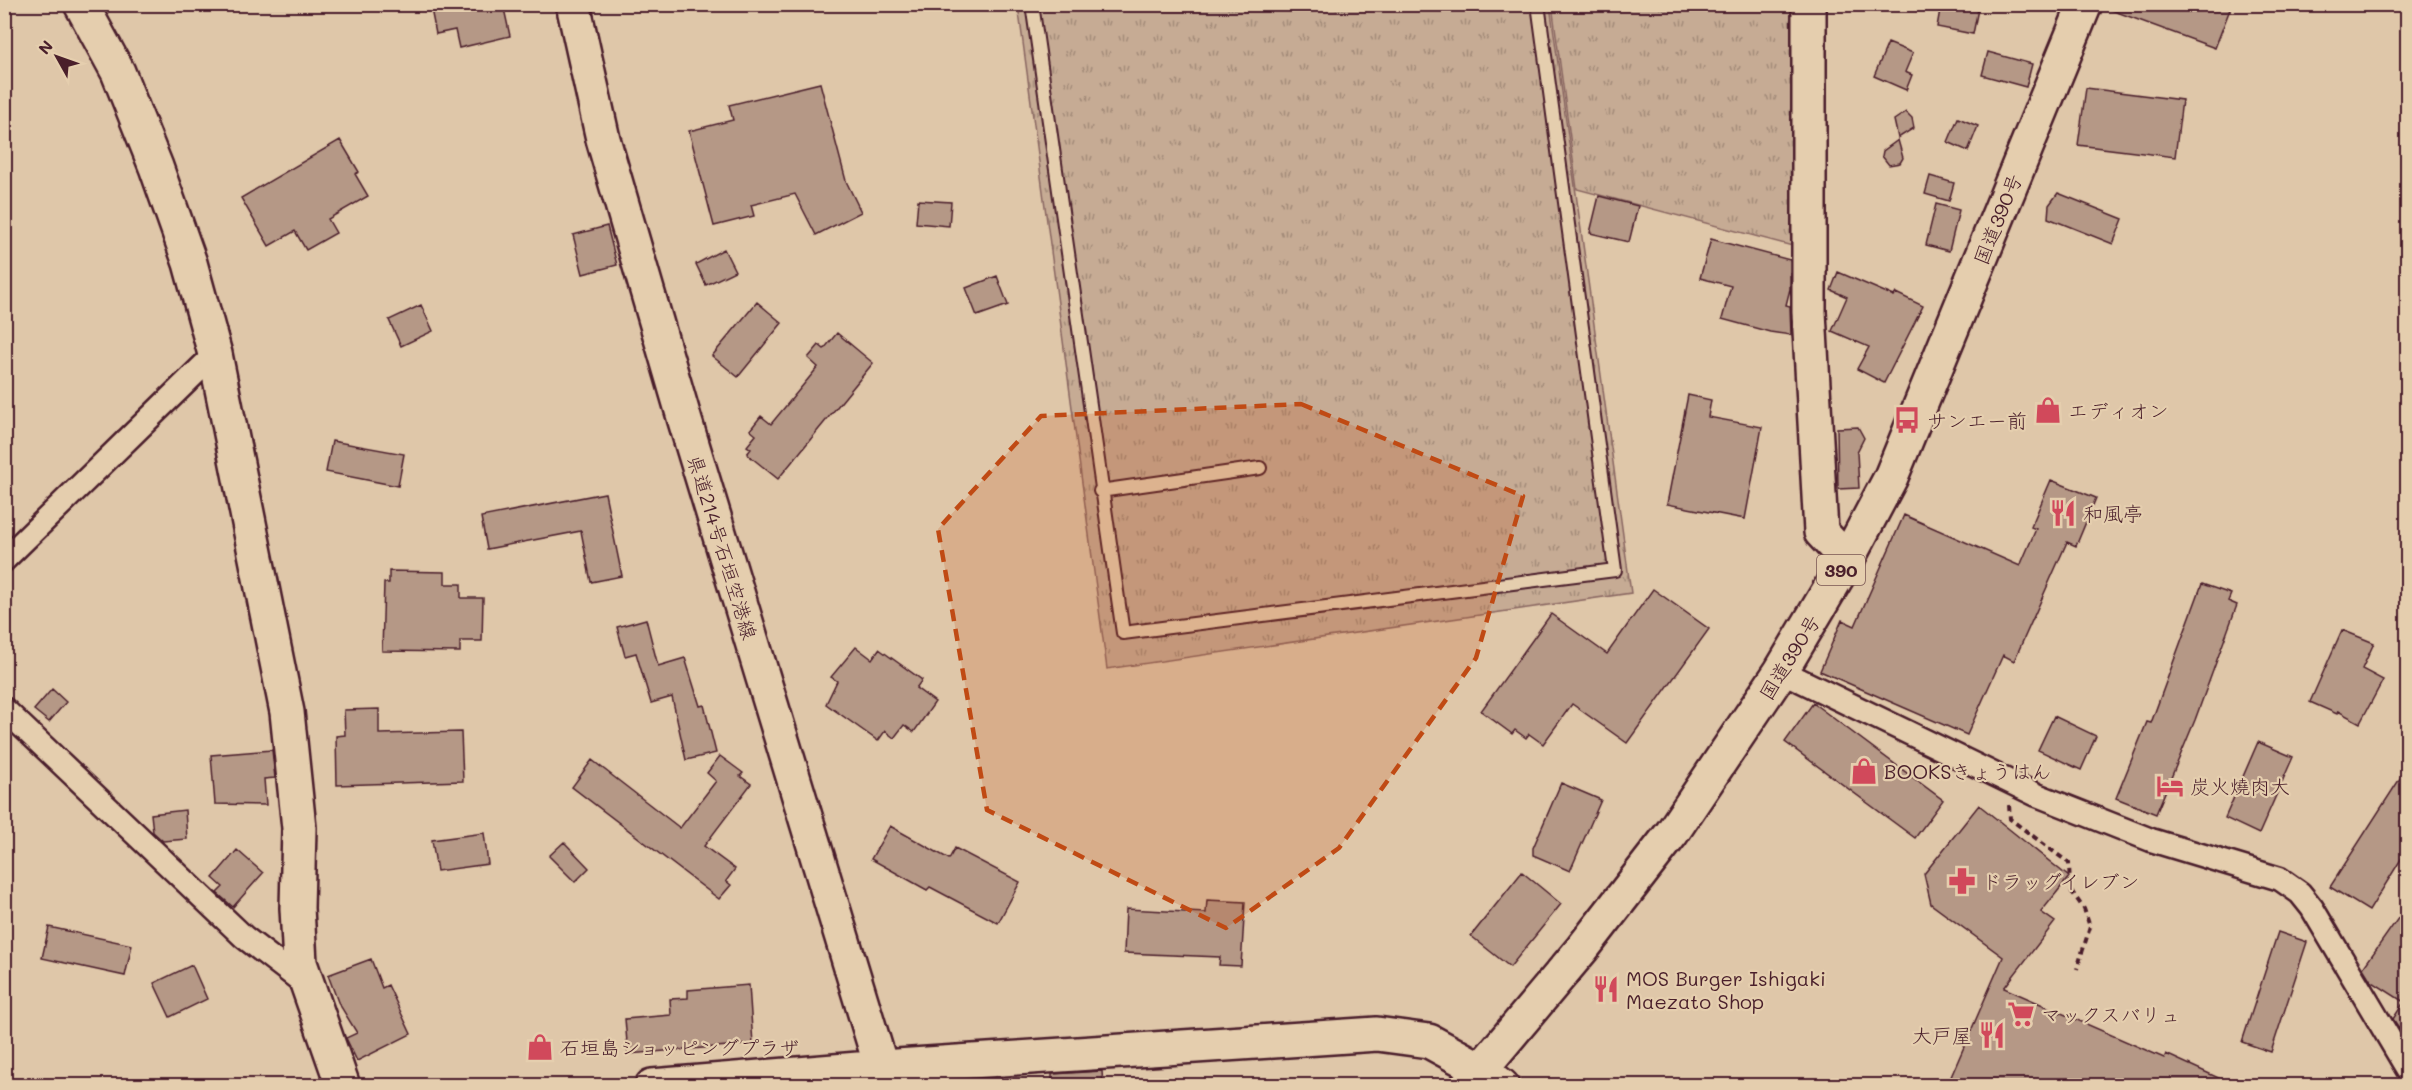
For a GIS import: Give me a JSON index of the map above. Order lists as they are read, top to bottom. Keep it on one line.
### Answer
{"streets":{"main road":["国道390号","県道214号石垣空港線","390"]},"places":{"shop":["エディオン","BOOKSきょうはん","石垣島ショッピングプラザ"],"bus stop":["サンエー前"],"restaurant":["和風亭","MOS Burger Ishigaki Maezato Shop","大戸屋"],"hotel":["炭火燒肉大"],"pharmacy":["ドラッグイレブン"],"supermarket":["マックスバリュ"]},"north":"top left"}
